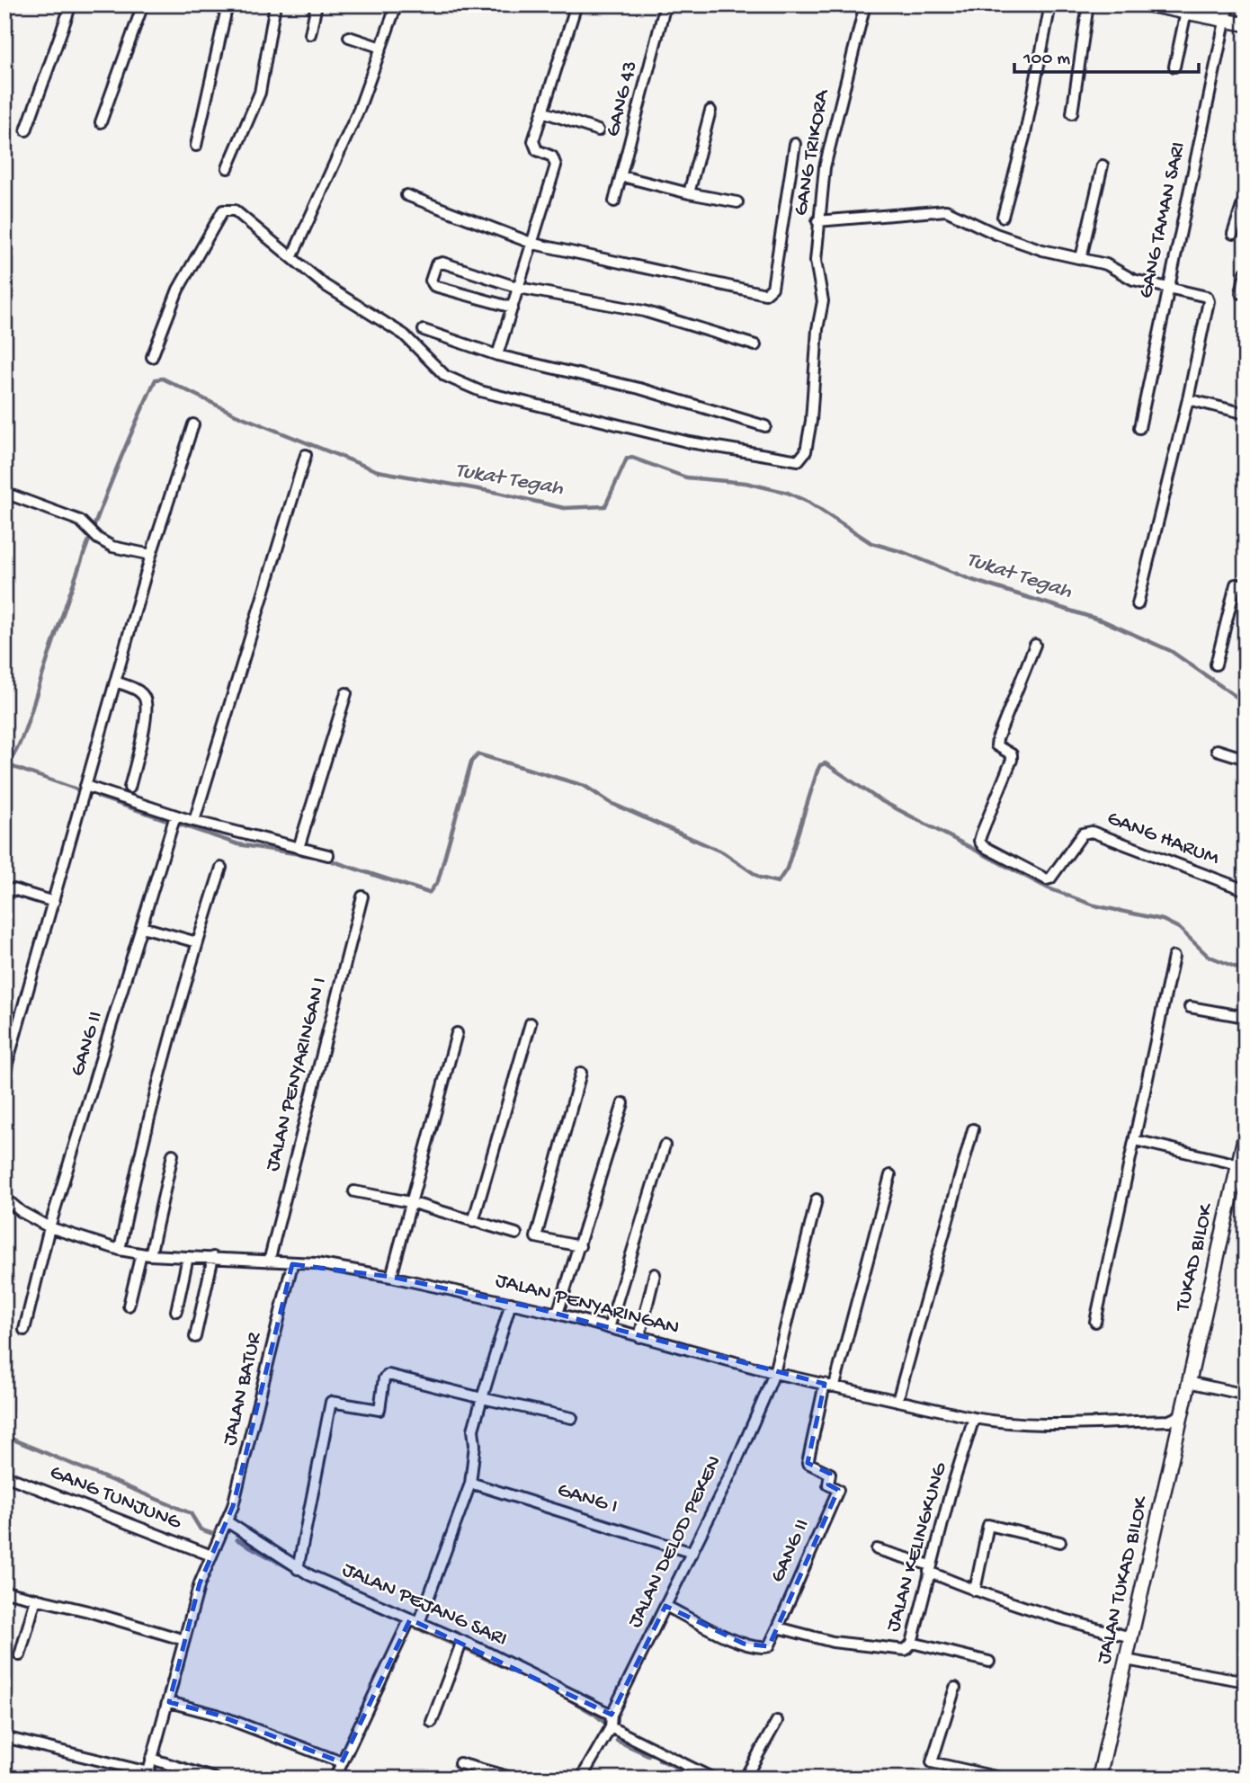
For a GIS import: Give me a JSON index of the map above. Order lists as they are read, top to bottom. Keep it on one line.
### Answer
{"streets":{"street":["GANG 43","GANG TRIKORA","GANG TAMAN SARI","GANG HARUM","GANG II","JALAN PENYARINGAN I","TUKAD BILOK","JALAN PENYARINGAN","JALAN BATUR","GANG TUNJUNG","GANG I","JALAN DELOD PEKEN","JALAN KELINGKUNG","JALAN TUKAD BILOK","JALAN PEJANG SARI"]},"crossings":[["GANG II","JALAN PENYARINGAN"],["GANG II","JALAN KELINGKUNG"],["JALAN PENYARINGAN I","JALAN PENYARINGAN"],["TUKAD BILOK","JALAN TUKAD BILOK"],["JALAN PENYARINGAN","JALAN BATUR"],["JALAN PENYARINGAN","JALAN DELOD PEKEN"],["JALAN PENYARINGAN","JALAN KELINGKUNG"],["JALAN PENYARINGAN","JALAN TUKAD BILOK"],["JALAN BATUR","GANG TUNJUNG"],["JALAN BATUR","JALAN PEJANG SARI"],["GANG I","JALAN DELOD PEKEN"],["JALAN DELOD PEKEN","JALAN PEJANG SARI"]],"water":["Tukat Tegah"],"scale_bar":"100 m"}
